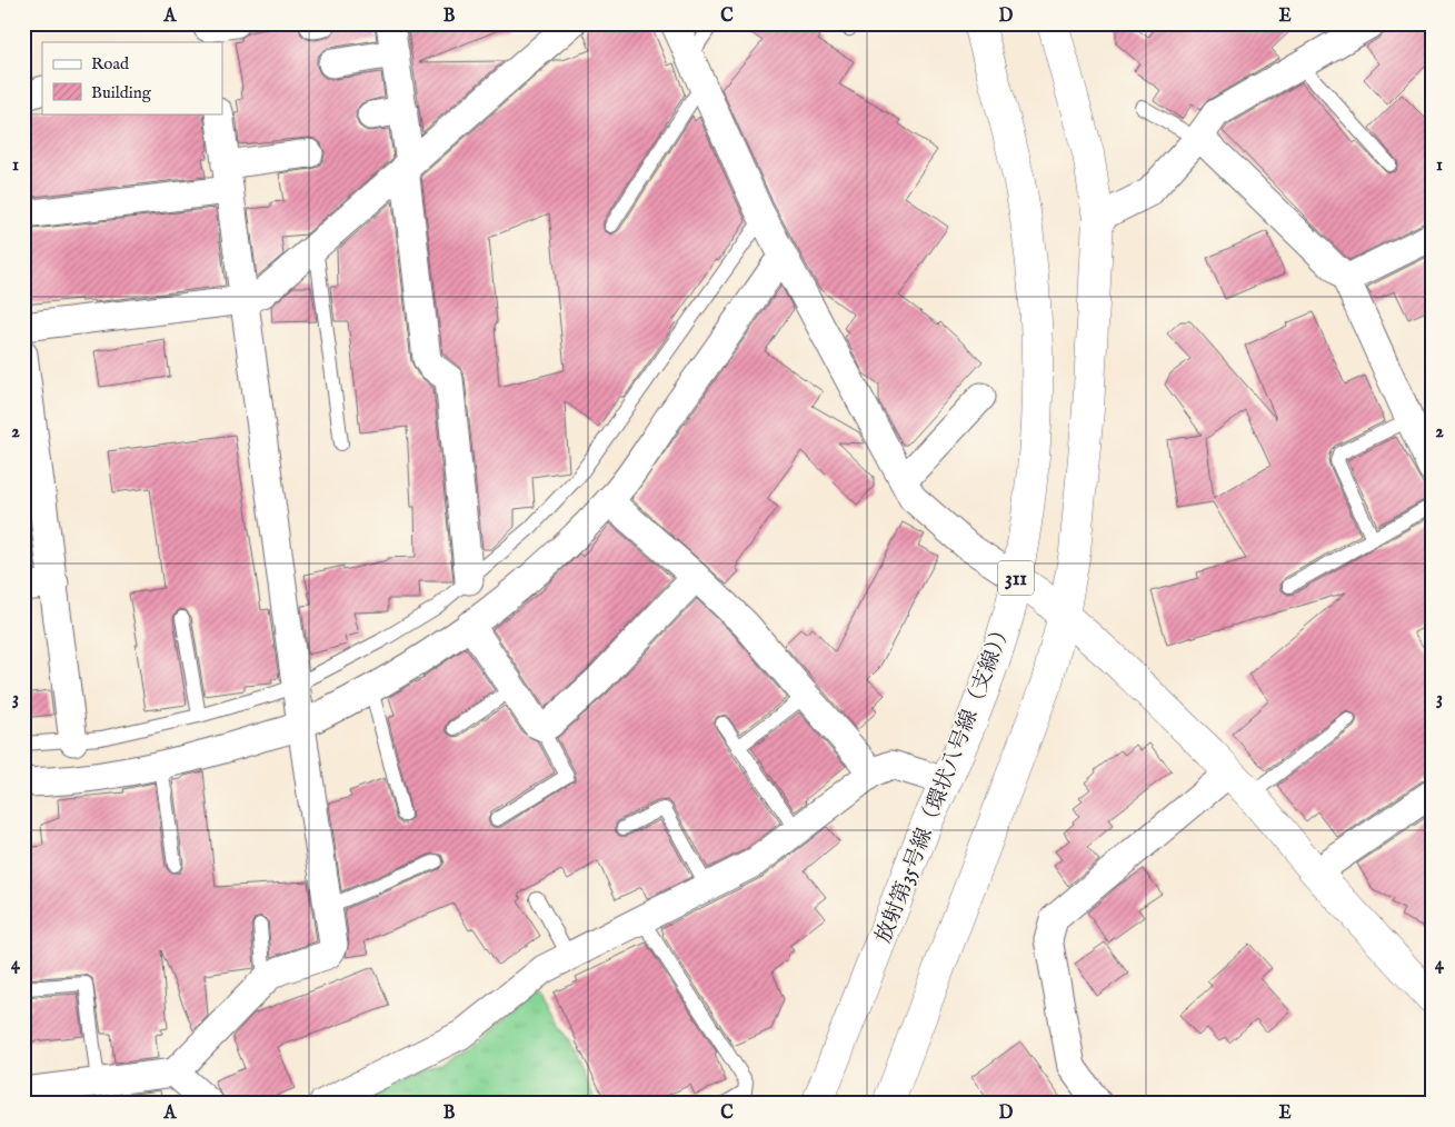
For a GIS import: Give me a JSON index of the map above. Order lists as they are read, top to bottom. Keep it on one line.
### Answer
{"streets":{"main road":["311","放射第35号線（環状八号線（支線））"]},"legend":["Road","Building"],"grid":{"columns":["A","B","C","D","E"],"rows":["1","2","3","4"]}}
